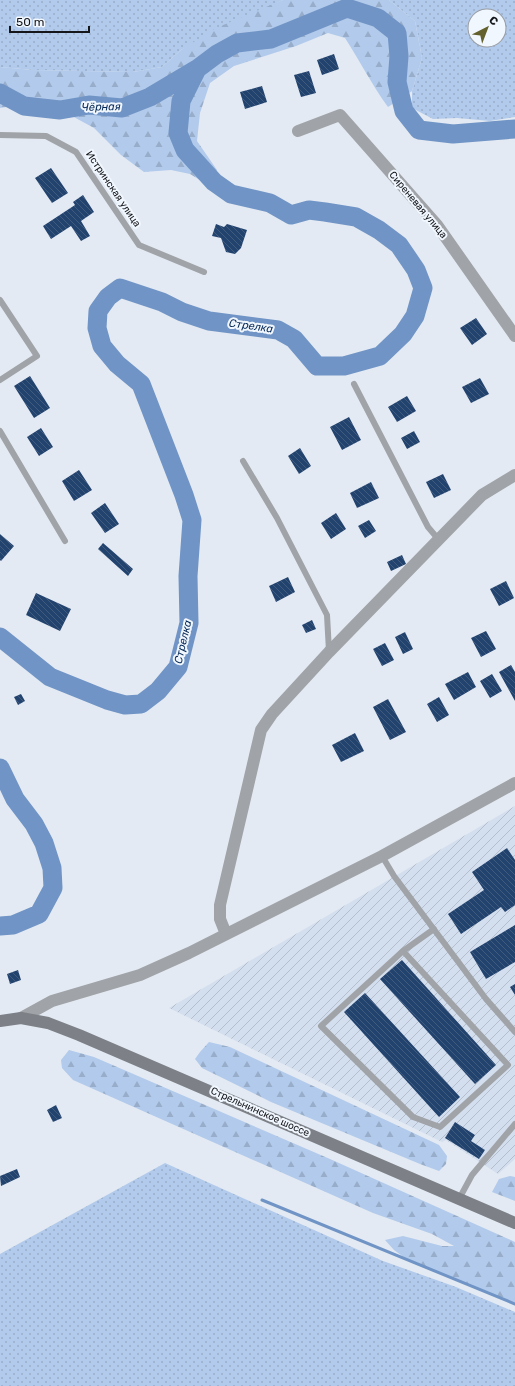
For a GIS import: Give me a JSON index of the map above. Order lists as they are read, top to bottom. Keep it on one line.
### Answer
{"streets":{"main road":["Стрельнинское шоссе"],"street":["Сиреневая улица"],"lane":["Истринская улица"]},"water":["Чёрная","Стрелка"],"scale_bar":"50 m","north":"top right"}
